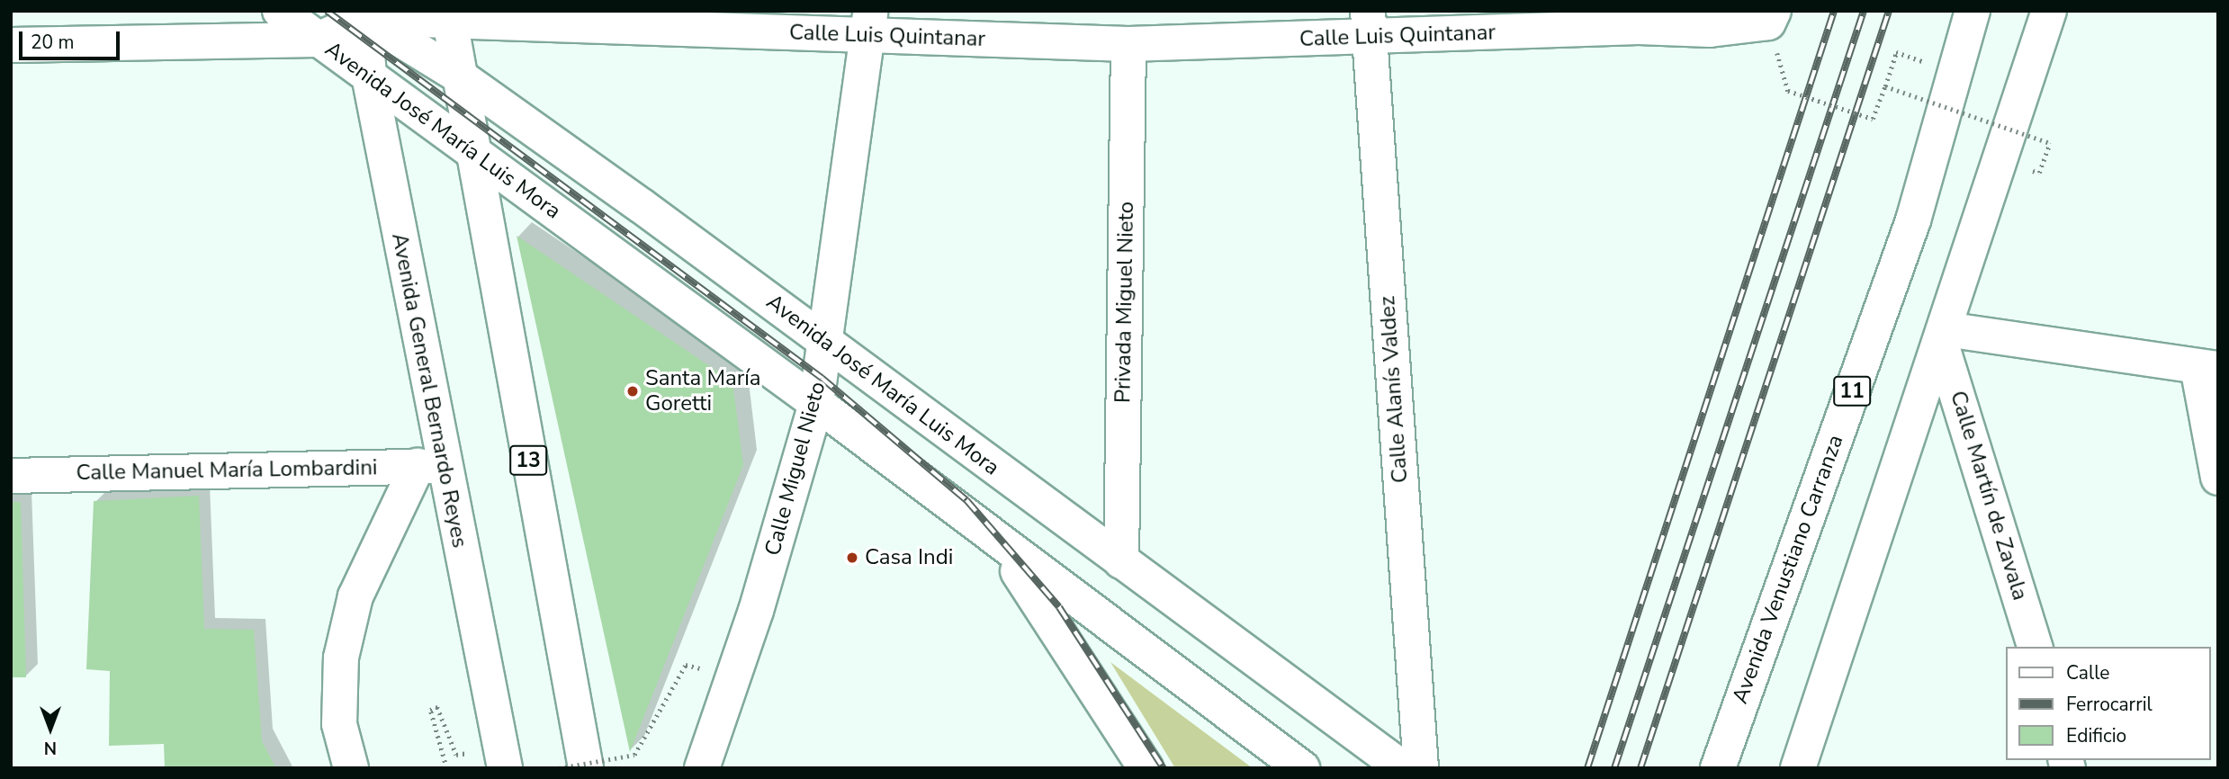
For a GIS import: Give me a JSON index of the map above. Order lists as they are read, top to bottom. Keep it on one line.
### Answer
{"streets":{"street":["Calle Luis Quintanar","Avenida José María Luis Mora","Privada Miguel Nieto","Calle Alanís Valdez","Avenida General Bernardo Reyes","11","13","Calle Miguel Nieto","Calle Manuel María Lombardini","Calle Martín de Zavala","Avenida Venustiano Carranza"]},"crossings":[["Calle Luis Quintanar","Avenida José María Luis Mora"],["Calle Luis Quintanar","Privada Miguel Nieto"],["Calle Luis Quintanar","Calle Alanís Valdez"],["Calle Luis Quintanar","Avenida General Bernardo Reyes"],["Calle Luis Quintanar","13"],["Calle Luis Quintanar","Calle Miguel Nieto"],["Avenida José María Luis Mora","Privada Miguel Nieto"],["Avenida José María Luis Mora","Avenida General Bernardo Reyes"],["Avenida José María Luis Mora","13"],["Avenida José María Luis Mora","Calle Miguel Nieto"],["Avenida General Bernardo Reyes","Calle Manuel María Lombardini"]],"places":["Santa María Goretti","Casa Indi"],"legend":["Calle","Ferrocarril","Edificio"],"scale_bar":"20 m","north":"bottom"}
